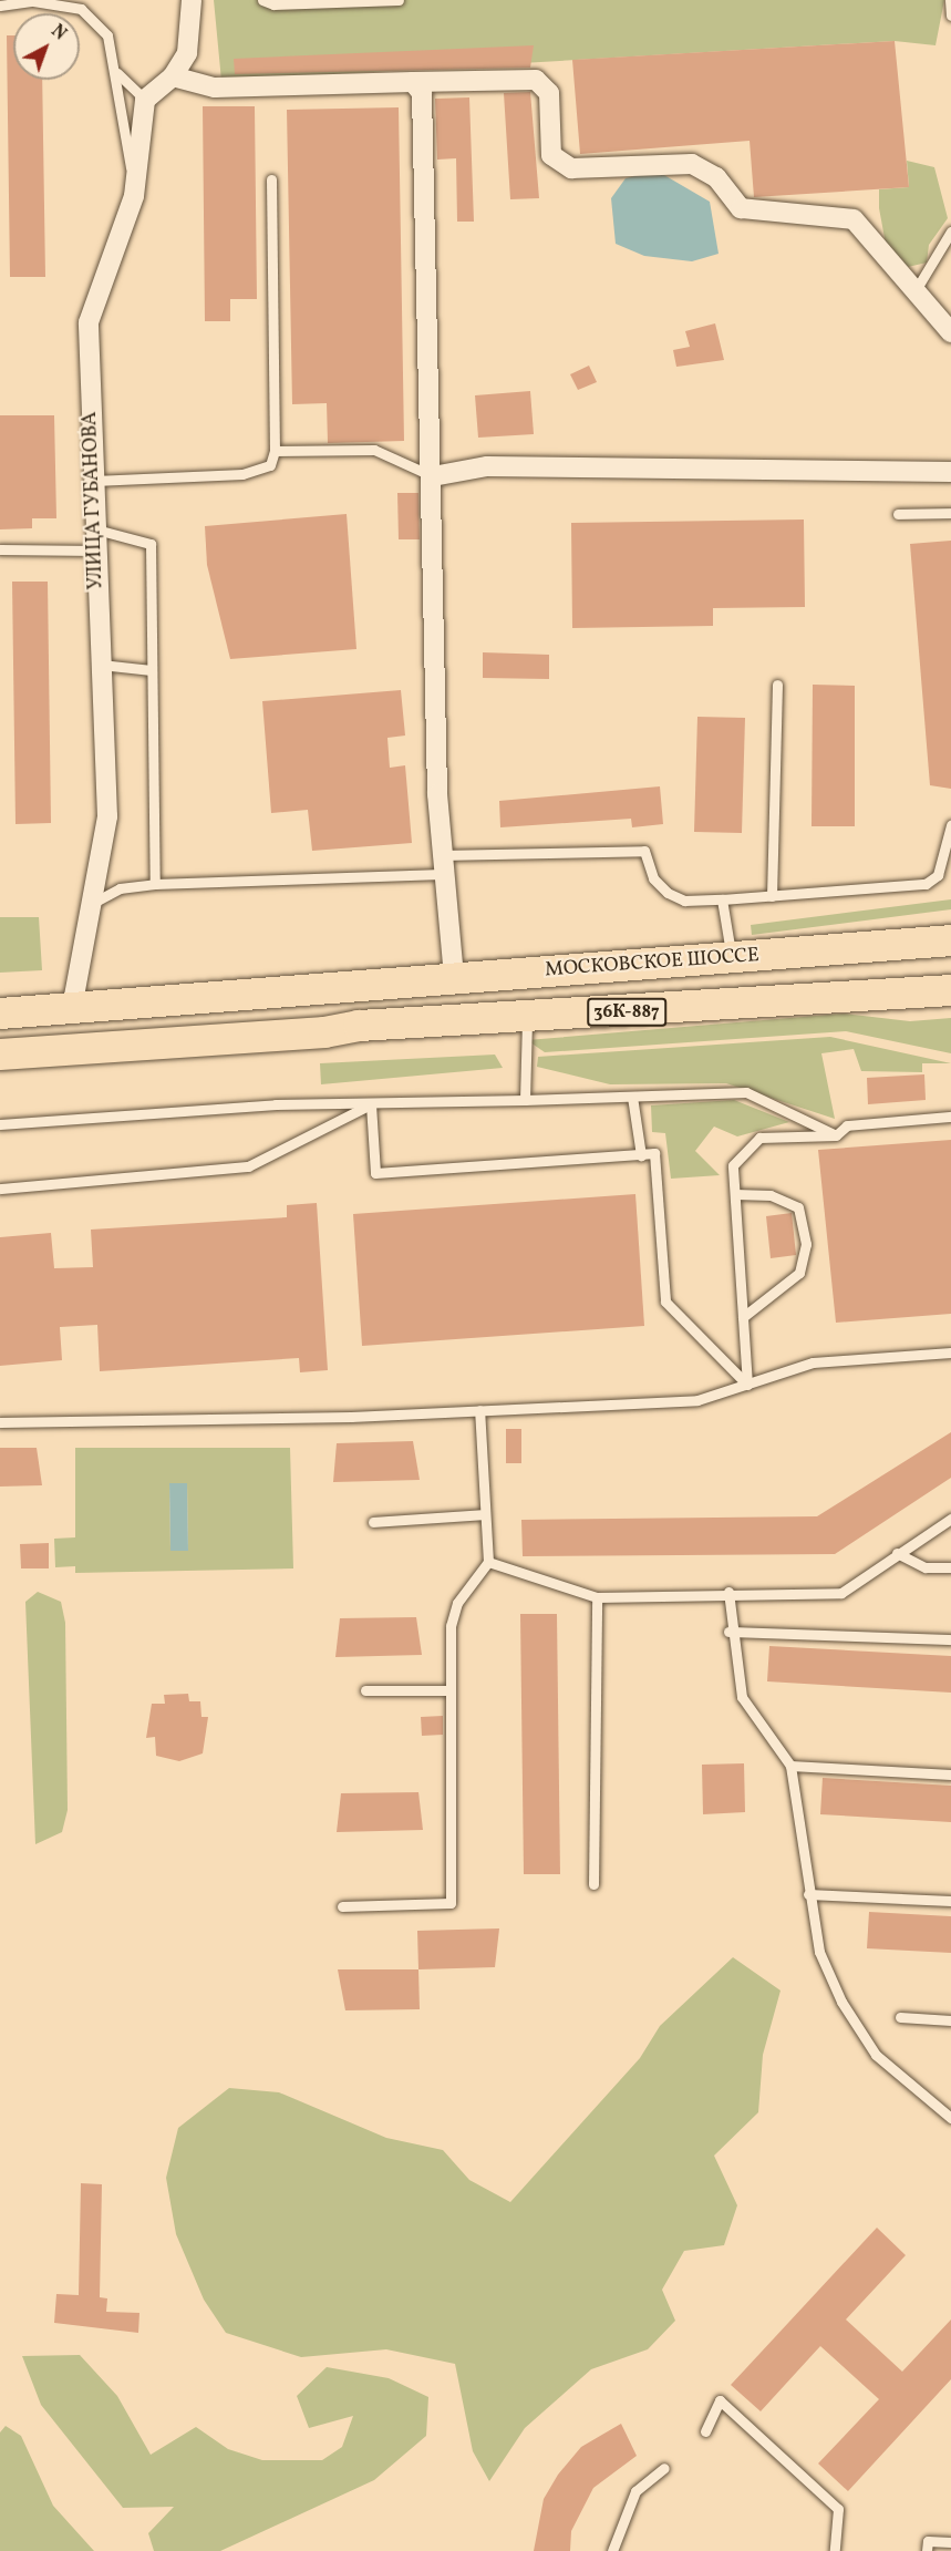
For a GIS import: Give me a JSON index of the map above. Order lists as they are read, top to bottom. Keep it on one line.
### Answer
{"streets":{"main road":["МОСКОВСКОЕ ШОССЕ","36К-887"],"street":["УЛИЦА ГУБАНОВА"]},"crossings":[["УЛИЦА ГУБАНОВА","МОСКОВСКОЕ ШОССЕ"]],"north":"top right"}
